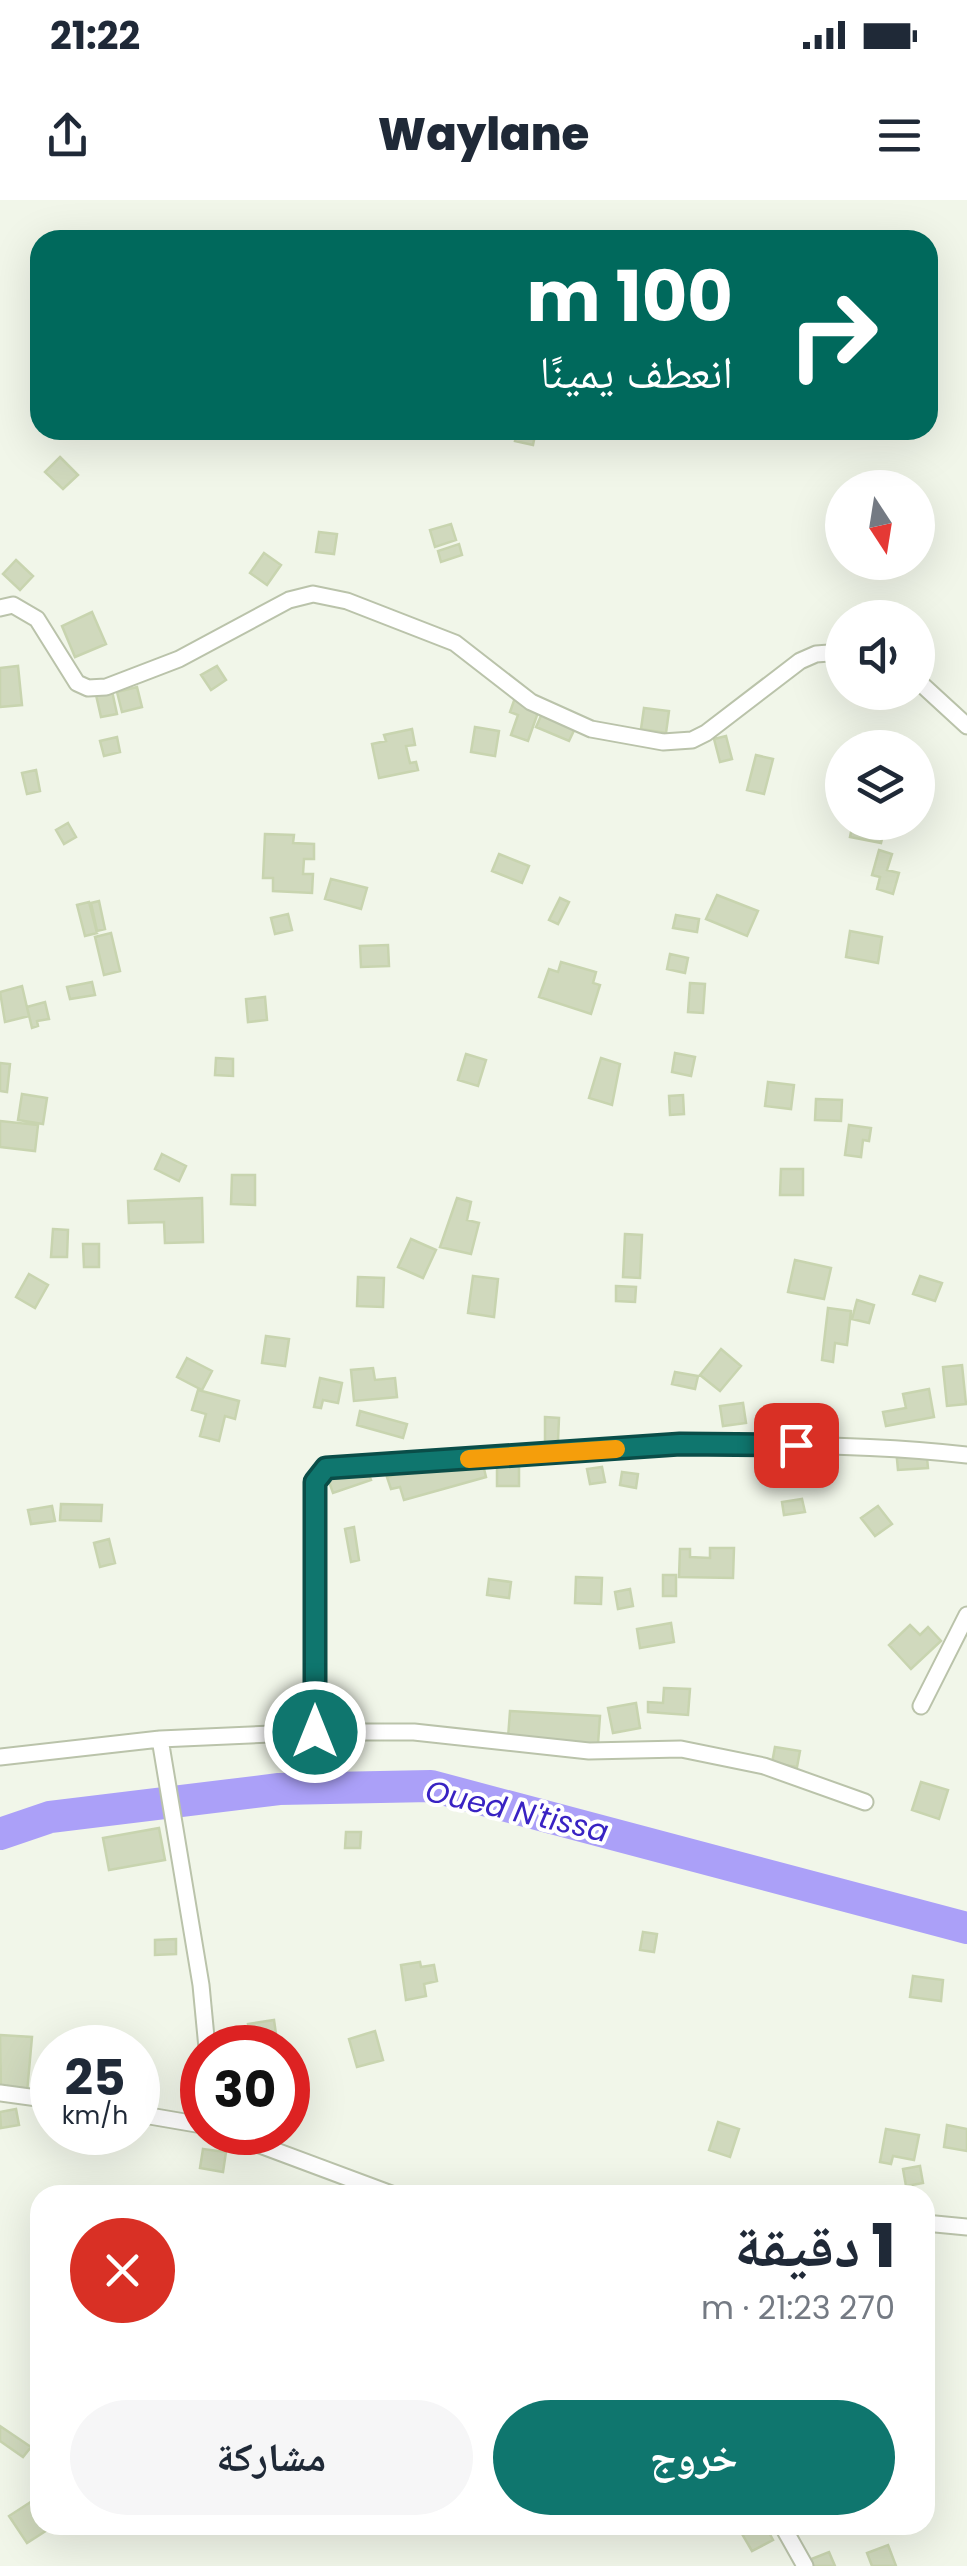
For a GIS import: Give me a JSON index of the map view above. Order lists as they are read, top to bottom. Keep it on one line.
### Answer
{"water":["Oued N'tissa"],"north":"bottom","page":{"status":"21:22","header":"Waylane","turn":["100 m","انعطف يمينًا"],"speed":"25 km/h","limit":"30","heading":["1 دقيقة","270 m · 21:23"],"buttons":["خروج","مشاركة"]}}
